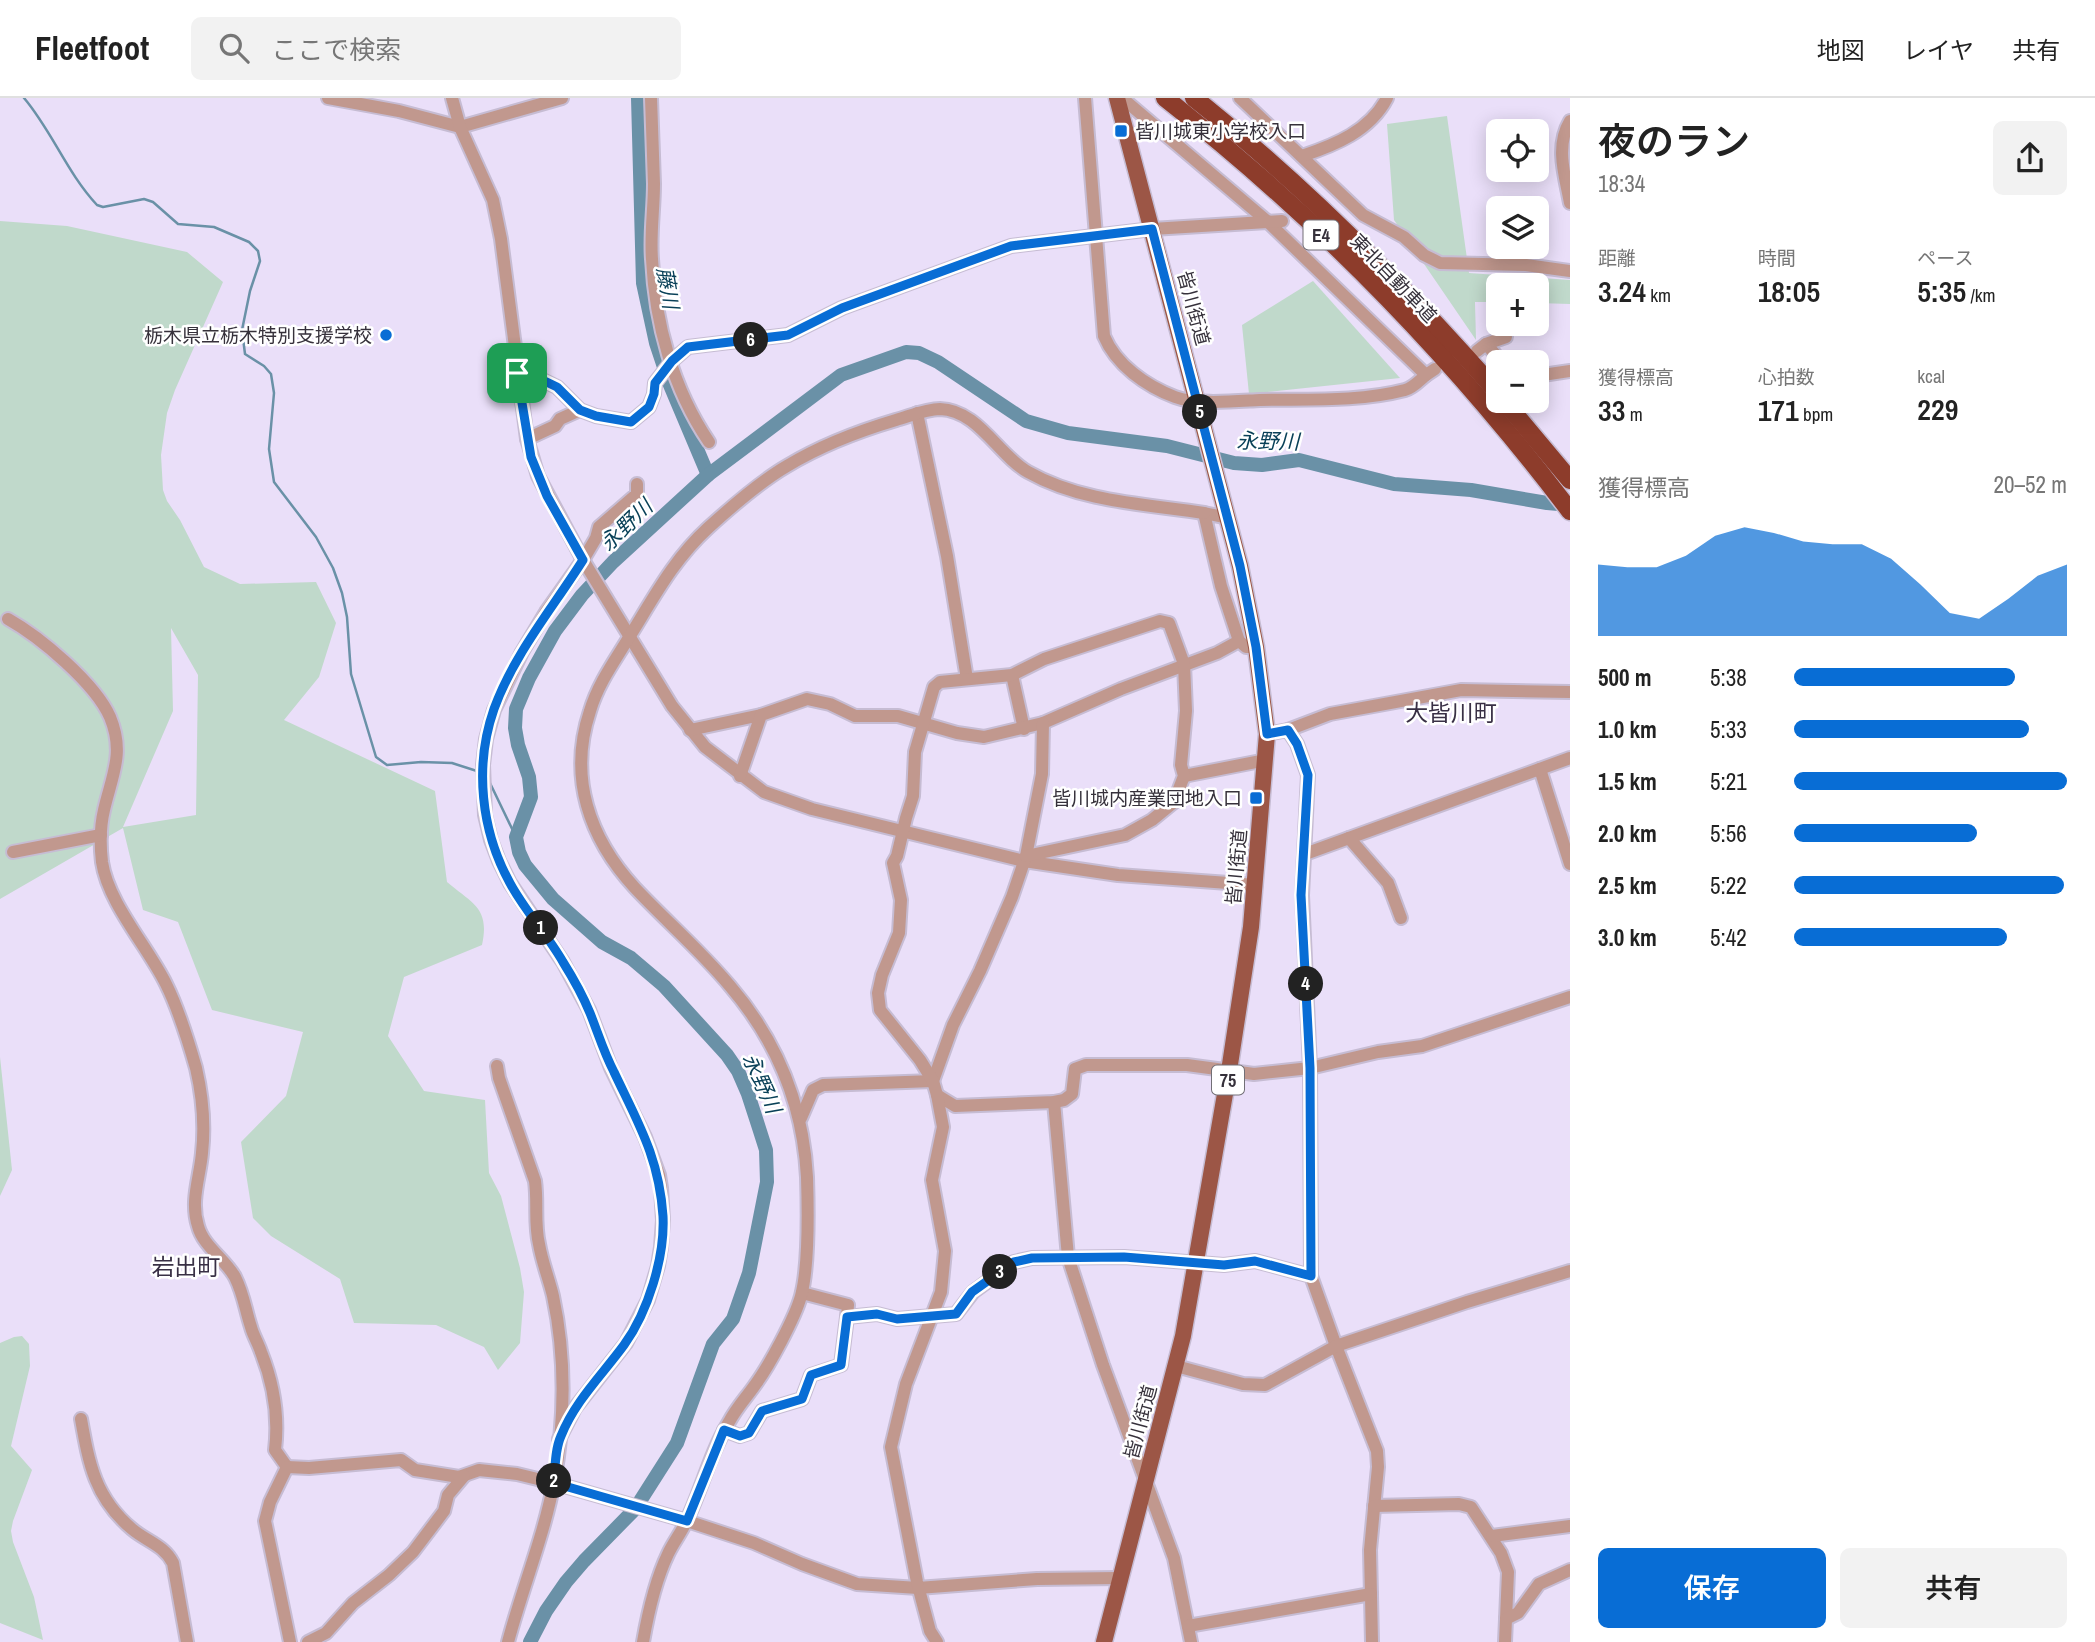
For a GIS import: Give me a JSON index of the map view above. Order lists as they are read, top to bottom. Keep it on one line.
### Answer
{"streets":{"highway":["E4","東北自動車道"],"main road":["皆川街道","75"]},"districts":["大皆川町","岩出町"],"water":["藤川","永野川"],"places":{"transit":["皆川城東小学校入口","皆川城内産業団地入口"],"other":["栃木県立栃木特別支援学校"]},"page":{"header":"Fleetfoot","search":"ここで検索","nav":["地図","レイヤ","共有"],"heading":["夜のラン","18:34"],"map_buttons":["+","−"],"stats":[["距離","3.24 km"],["時間","18:05"],["ペース","5:35 /km"],["獲得標高","33 m"],["心拍数","171 bpm"],["kcal","229"]],"pins":["6","5","1","4","3","2"],"chart":["獲得標高","20–52 m"],"list":[{"name":"500 m","note":"5:38"},{"name":"1.0 km","note":"5:33"},{"name":"1.5 km","note":"5:21"},{"name":"2.0 km","note":"5:56"},{"name":"2.5 km","note":"5:22"},{"name":"3.0 km","note":"5:42"}],"buttons":["保存","共有"]}}
